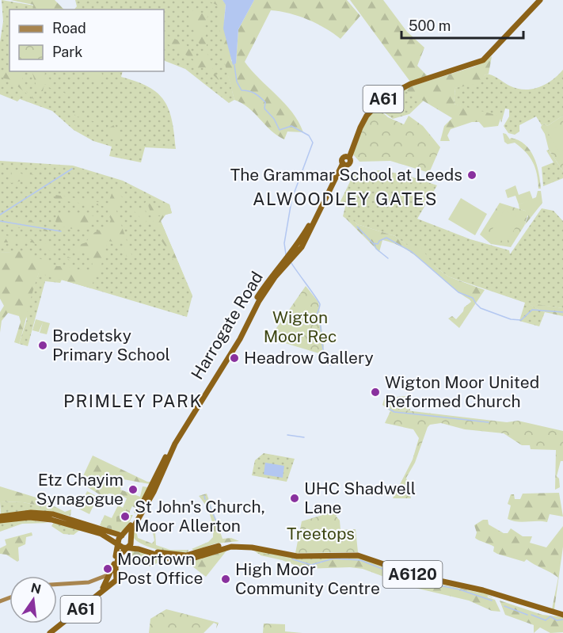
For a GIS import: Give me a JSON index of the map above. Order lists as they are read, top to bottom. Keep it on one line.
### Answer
{"streets":{"highway":["A61","Harrogate Road","A6120"]},"crossings":[["A61","Harrogate Road"],["A61","A6120"],["Harrogate Road","A6120"]],"districts":["ALWOODLEY GATES","PRIMLEY PARK"],"parks":["Wigton Moor Rec","Treetops"],"places":["The Grammar School at Leeds","Brodetsky Primary School","Headrow Gallery","Wigton Moor United Reformed Church","Etz Chayim Synagogue","UHC Shadwell Lane","St John's Church, Moor Allerton","Moortown Post Office","High Moor Community Centre"],"legend":["Road","Park"],"scale_bar":"500 m","north":"top"}
